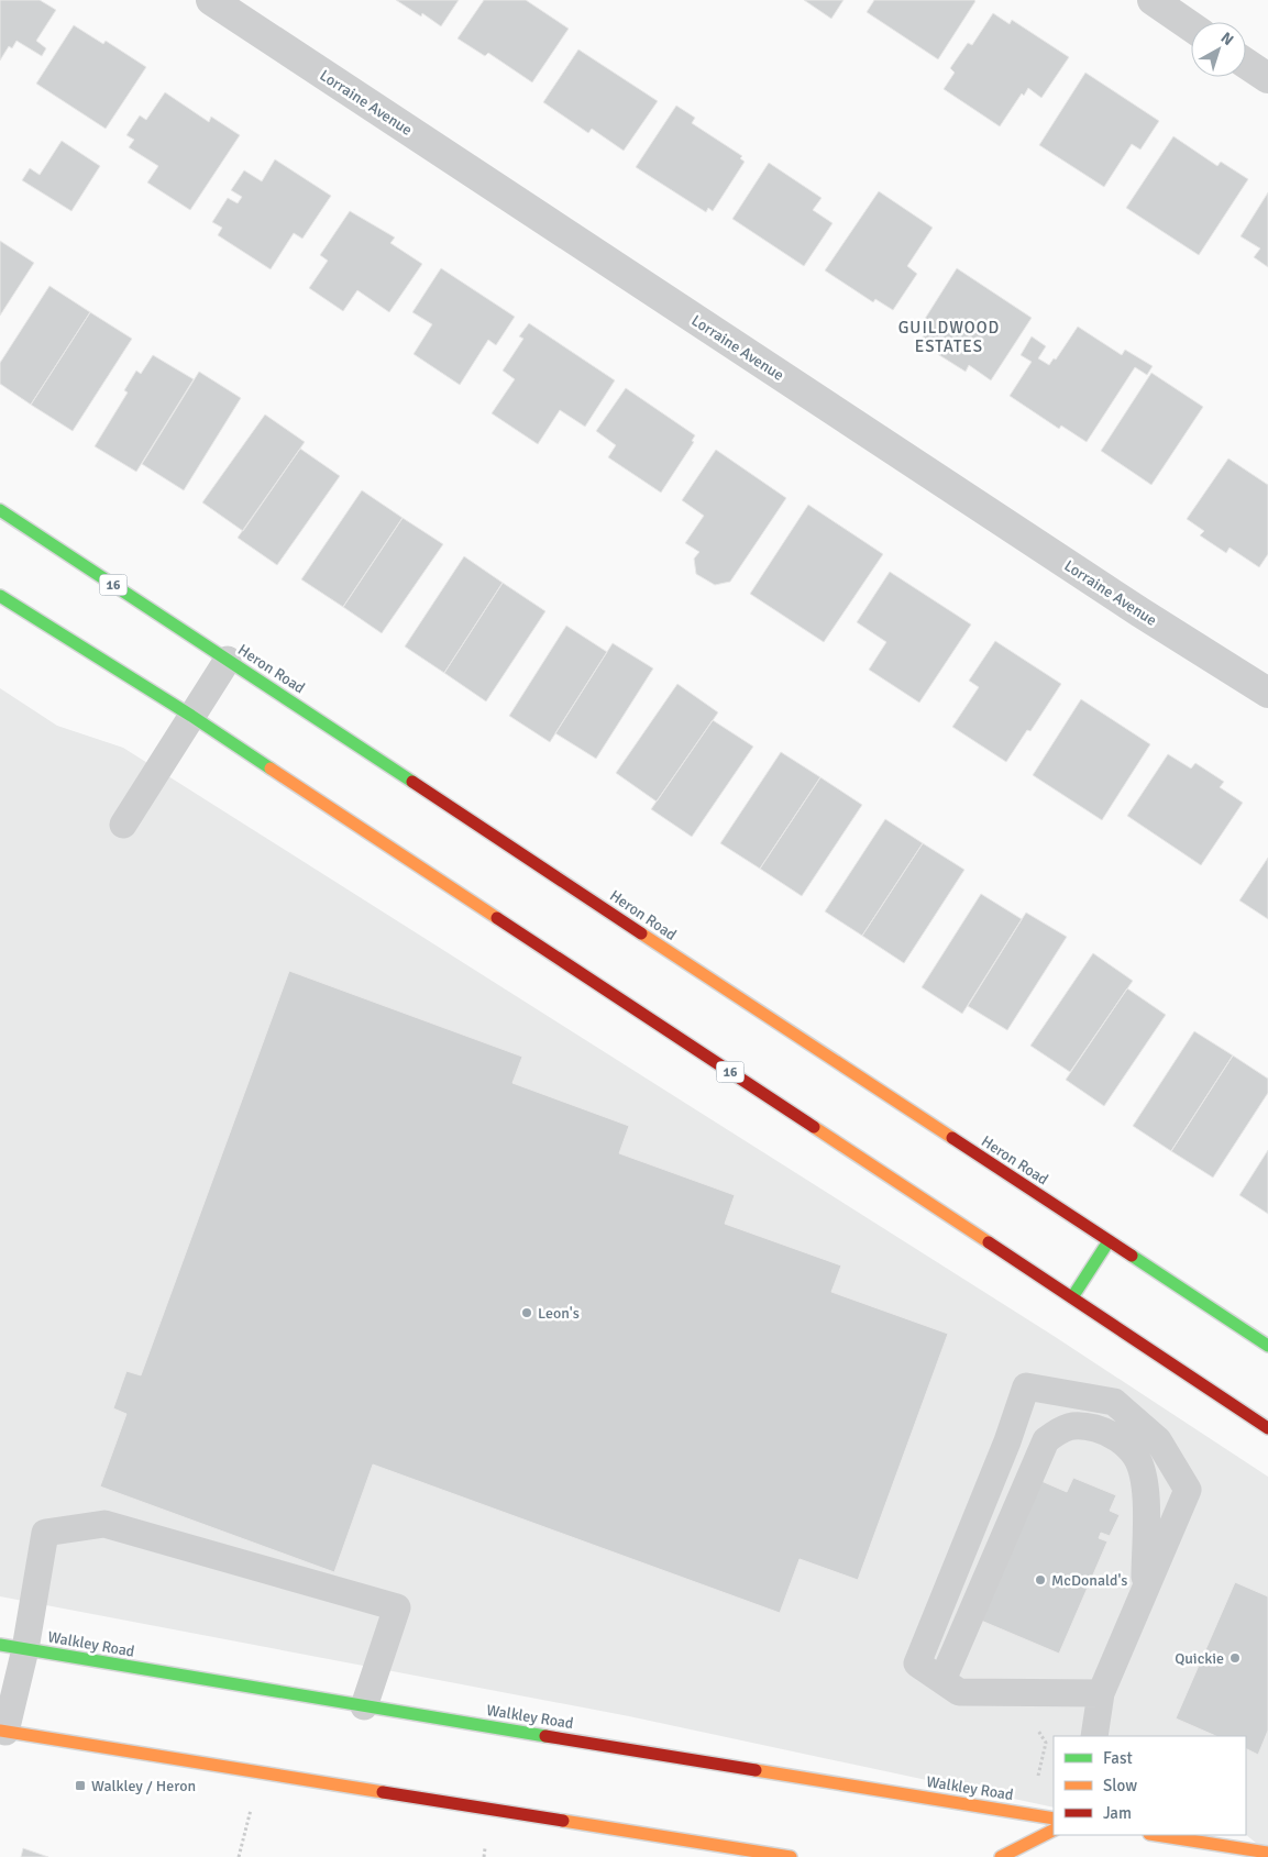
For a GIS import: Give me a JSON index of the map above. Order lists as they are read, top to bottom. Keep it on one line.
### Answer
{"streets":{"main road":["16","Heron Road","Walkley Road"],"street":["Lorraine Avenue"]},"districts":["GUILDWOOD ESTATES"],"places":{"other":["Leon's","McDonald's","Quickie"],"transit":["Walkley / Heron"]},"legend":["Fast","Slow","Jam"],"north":"top right"}
